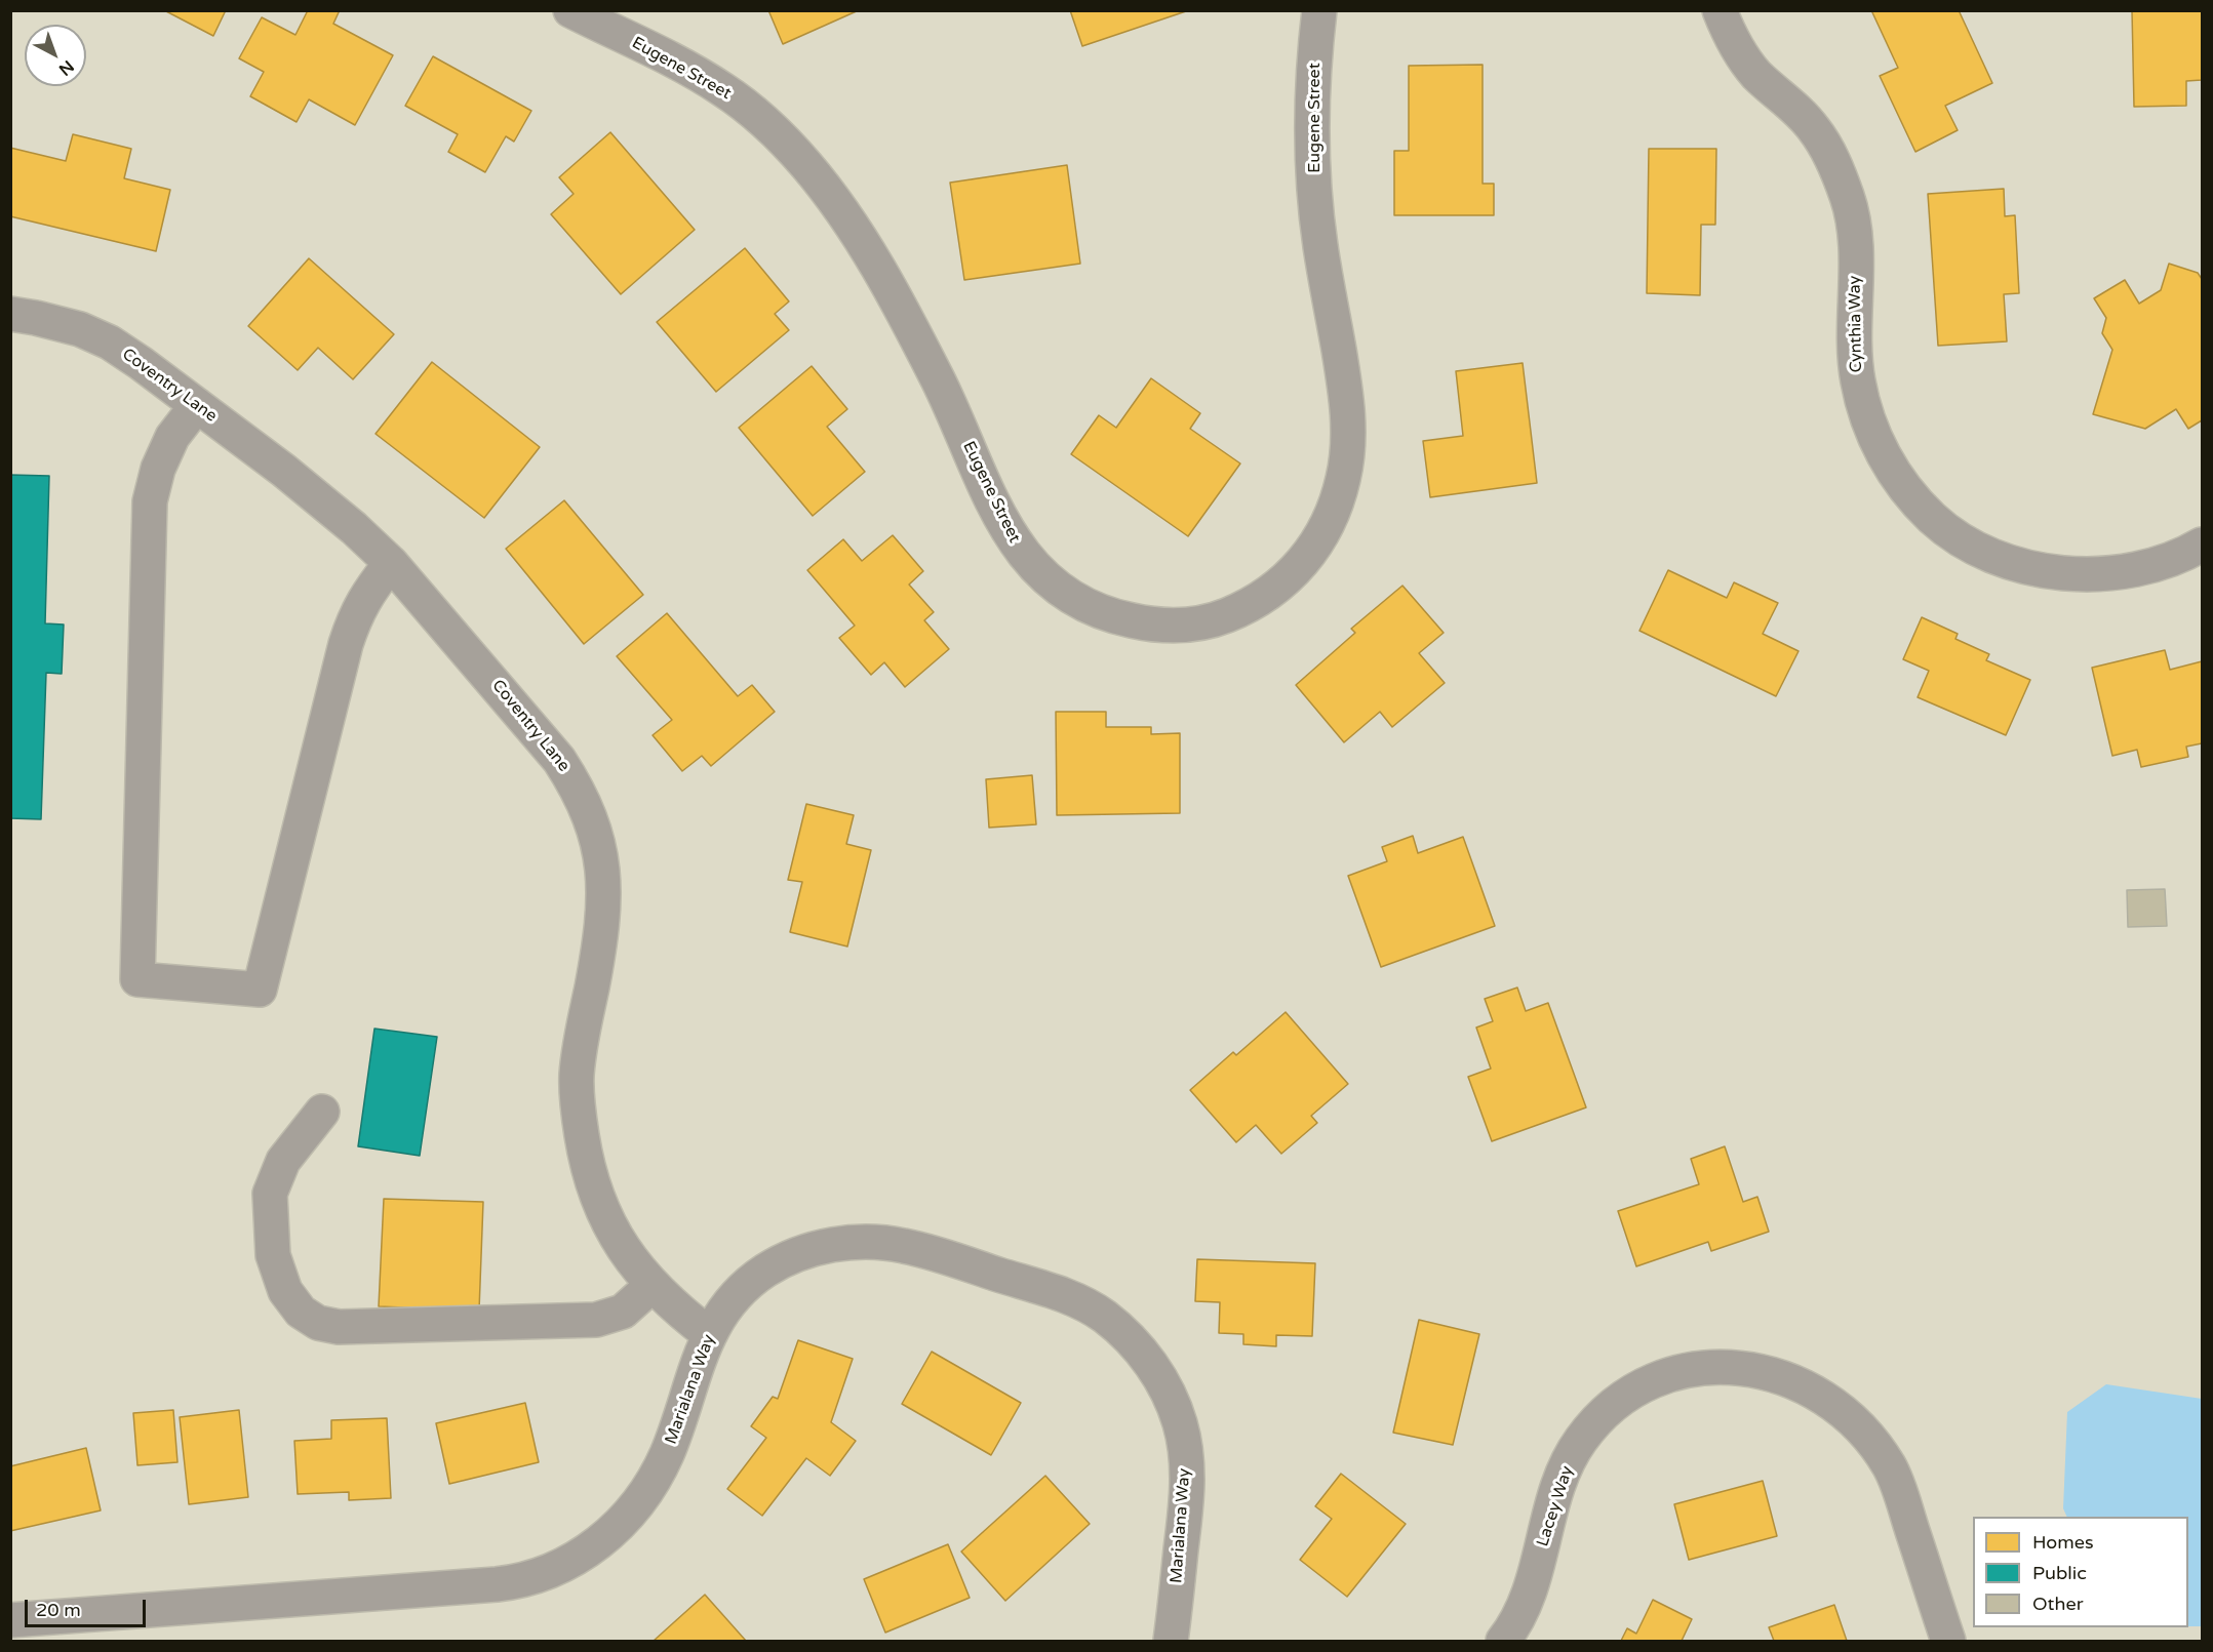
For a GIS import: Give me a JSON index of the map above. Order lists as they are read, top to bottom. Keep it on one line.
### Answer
{"streets":{"street":["Eugene Street","Cynthia Way","Coventry Lane","Marialana Way","Lacey Way"]},"crossings":[["Coventry Lane","Marialana Way"]],"legend":["Homes","Public","Other"],"scale_bar":"20 m","north":"bottom right"}
